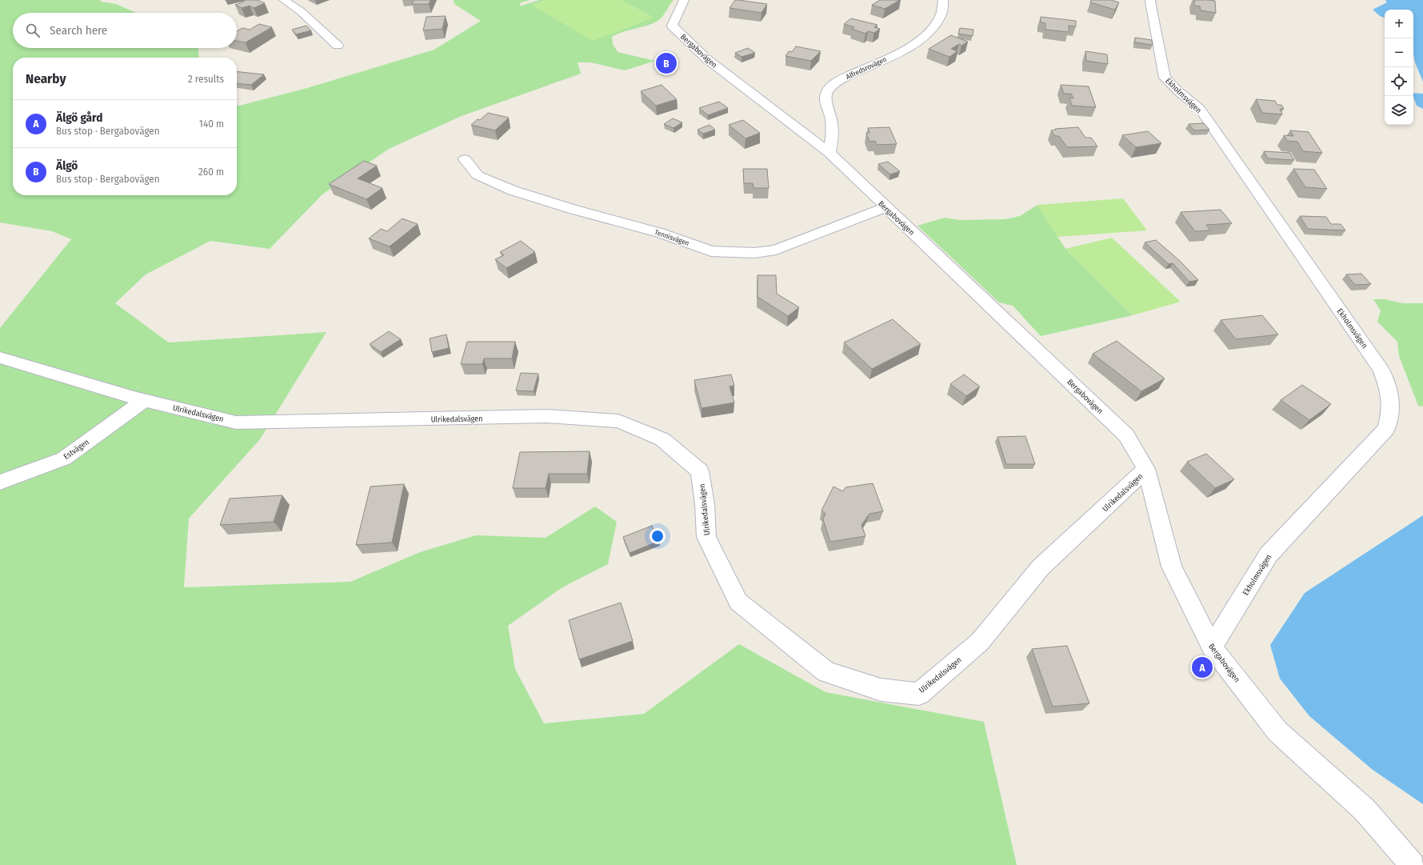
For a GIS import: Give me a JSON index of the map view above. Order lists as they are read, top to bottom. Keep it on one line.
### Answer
{"streets":{"street":["Bergabovägen","Alfredsrovägen","Ekholmsvägen","Tennisvägen","Ulrikedalsvägen","Estvägen"]},"crossings":[["Bergabovägen","Alfredsrovägen"],["Bergabovägen","Ekholmsvägen"],["Bergabovägen","Tennisvägen"],["Bergabovägen","Ulrikedalsvägen"],["Ulrikedalsvägen","Estvägen"]],"page":{"map_buttons":["+","−"],"search":"Search here","pins":["B","A"],"heading":["Nearby","2 results"],"list":[{"mark":"A","name":"Älgö gård","note":"Bus stop · Bergabovägen","value":"140 m"},{"mark":"B","name":"Älgö","note":"Bus stop · Bergabovägen","value":"260 m"}]}}
